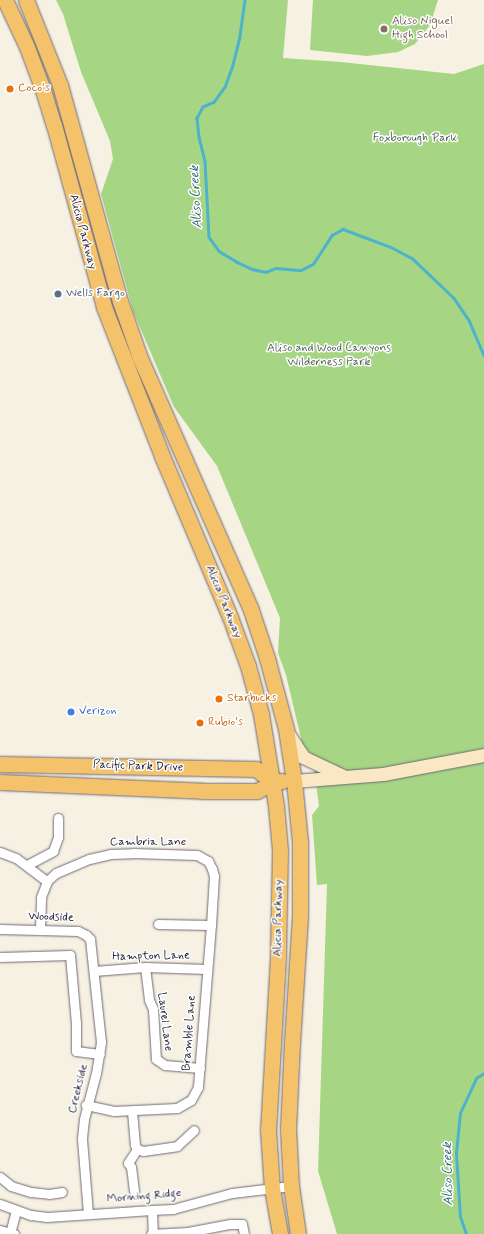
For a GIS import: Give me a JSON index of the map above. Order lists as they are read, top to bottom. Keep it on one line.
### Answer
{"streets":{"main road":["Alicia Parkway","Pacific Park Drive"],"street":["Cambria Lane","Woodside","Hampton Lane","Laurel Lane","Bramble Lane","Creekside","Morning Ridge"]},"crossings":[["Alicia Parkway","Pacific Park Drive"],["Alicia Parkway","Morning Ridge"],["Cambria Lane","Bramble Lane"],["Woodside","Hampton Lane"],["Woodside","Creekside"],["Hampton Lane","Laurel Lane"],["Hampton Lane","Bramble Lane"],["Hampton Lane","Creekside"],["Laurel Lane","Bramble Lane"],["Bramble Lane","Creekside"],["Creekside","Morning Ridge"]],"water":["Aliso Creek"],"parks":["Foxborough Park","Aliso and Wood Canyons Wilderness Park"],"places":["Aliso Niguel High School","Coco's","Wells Fargo","Starbucks","Verizon","Rubio's"]}
